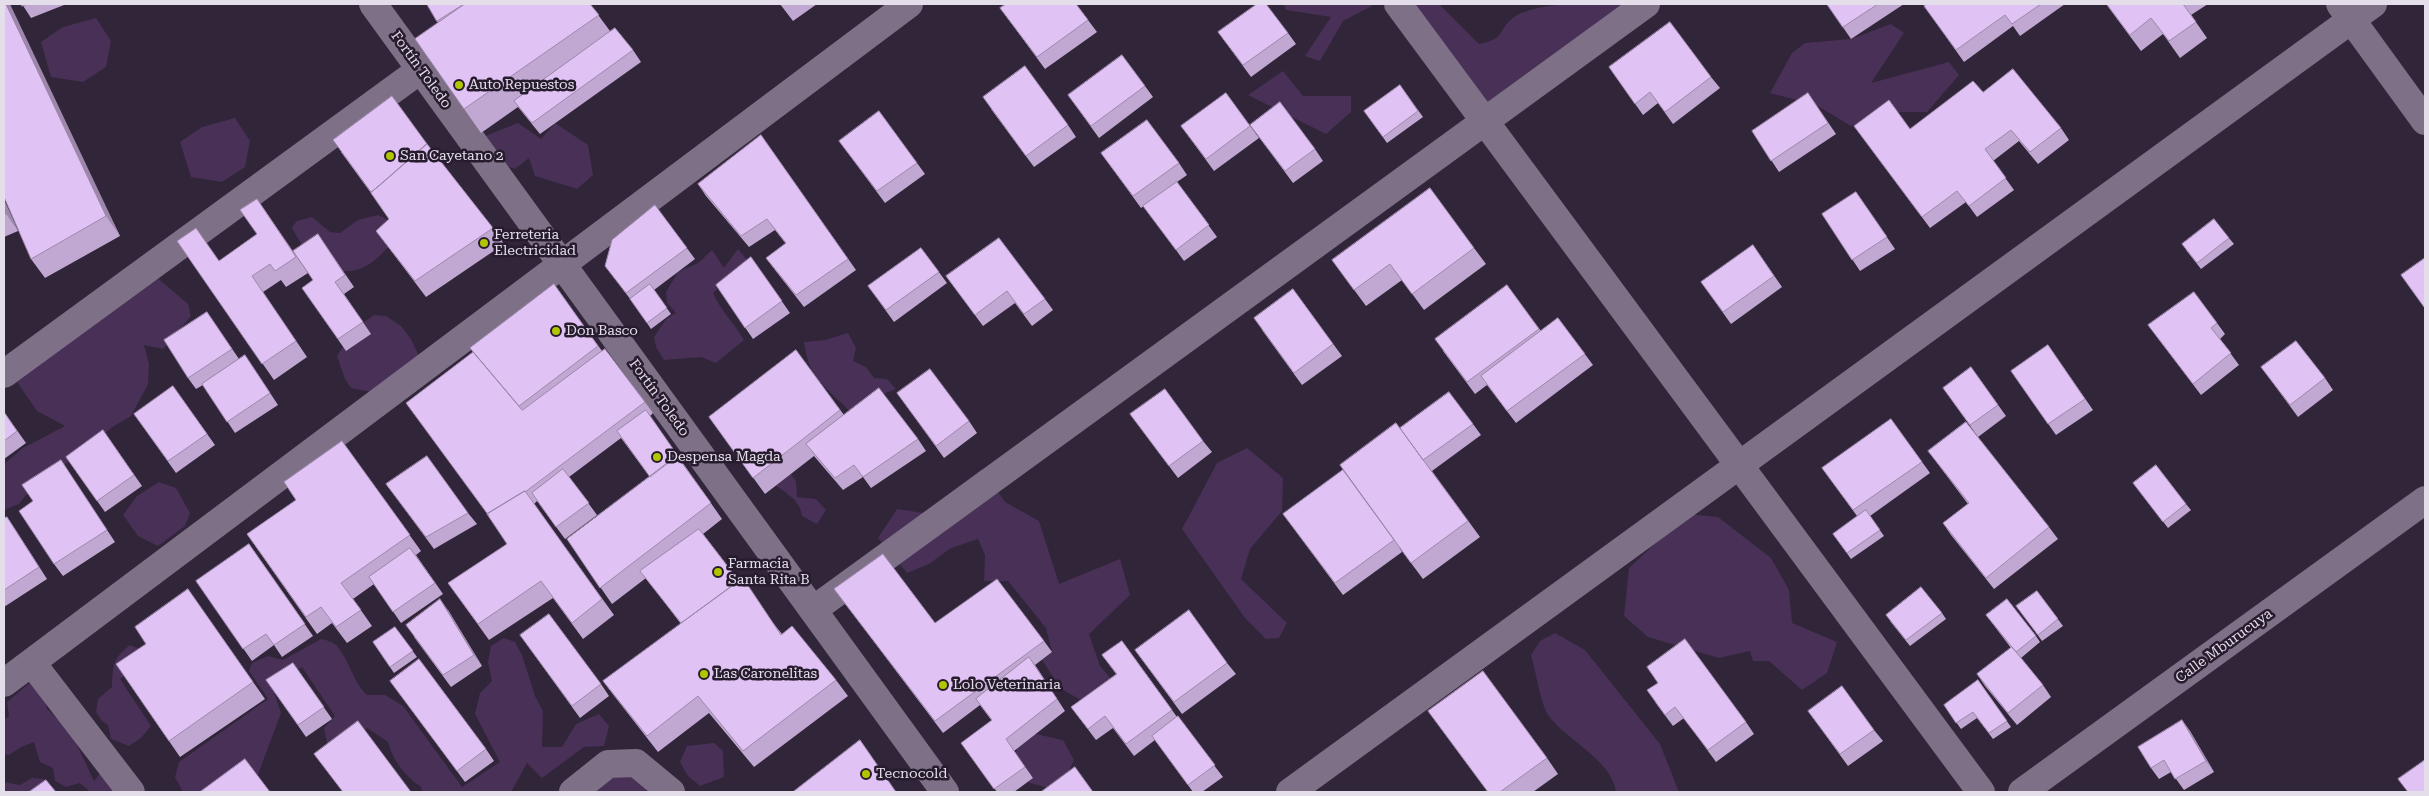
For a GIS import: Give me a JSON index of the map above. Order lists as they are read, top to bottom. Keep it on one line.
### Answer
{"streets":{"street":["Fortín Toledo","Calle Mburucuya"]},"places":["Auto Repuestos","San Cayetano 2","Ferreteria Electricidad","Don Basco","Despensa Magda","Farmacia Santa Rita B","Las Caronelitas","Lolo Veterinaria","Tecnocold"]}
